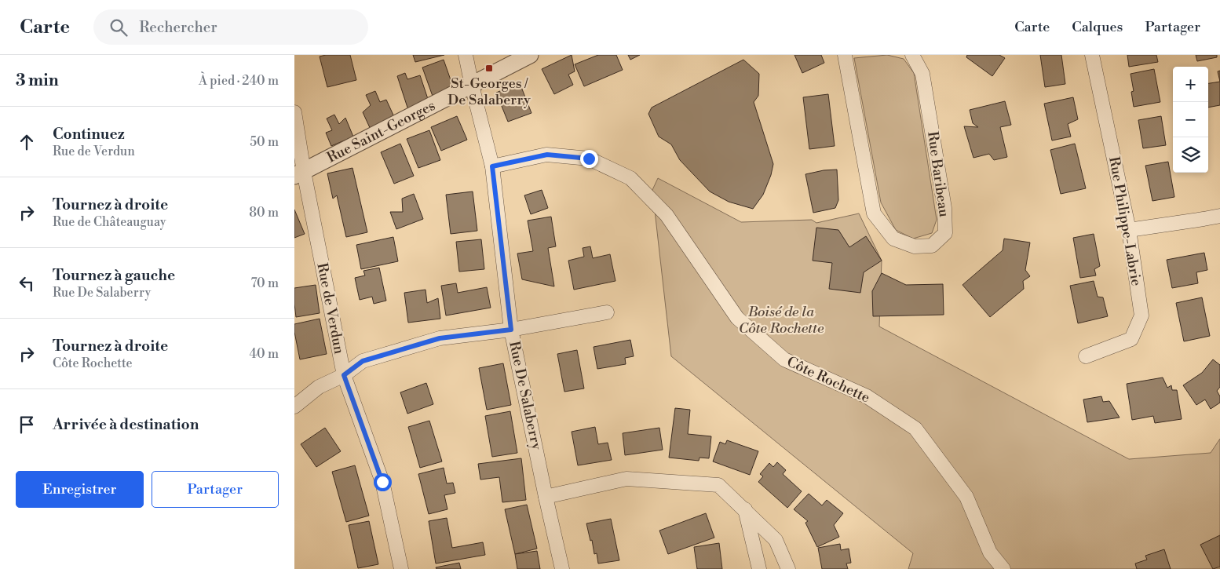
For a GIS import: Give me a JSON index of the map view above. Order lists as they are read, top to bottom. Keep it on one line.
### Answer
{"streets":{"street":["Rue Saint-Georges","Rue Baribeau","Rue Philippe-Labrie","Rue de Verdun","Côte Rochette","Rue De Salaberry"]},"crossings":[["Rue Saint-Georges","Rue de Verdun"],["Rue Saint-Georges","Rue De Salaberry"],["Côte Rochette","Rue De Salaberry"]],"parks":["Boisé de la Côte Rochette"],"places":{"transit":["St-Georges / De Salaberry"]},"page":{"header":"Carte","search":"Rechercher","nav":["Carte","Calques","Partager"],"heading":["3 min","À pied · 240 m"],"map_buttons":["+","−"],"list":[["Continuez","Rue de Verdun","50 m"],["Tournez à droite","Rue de Châteauguay","80 m"],["Tournez à gauche","Rue De Salaberry","70 m"],["Tournez à droite","Côte Rochette","40 m"],"Arrivée à destination"],"buttons":["Enregistrer","Partager"]}}
